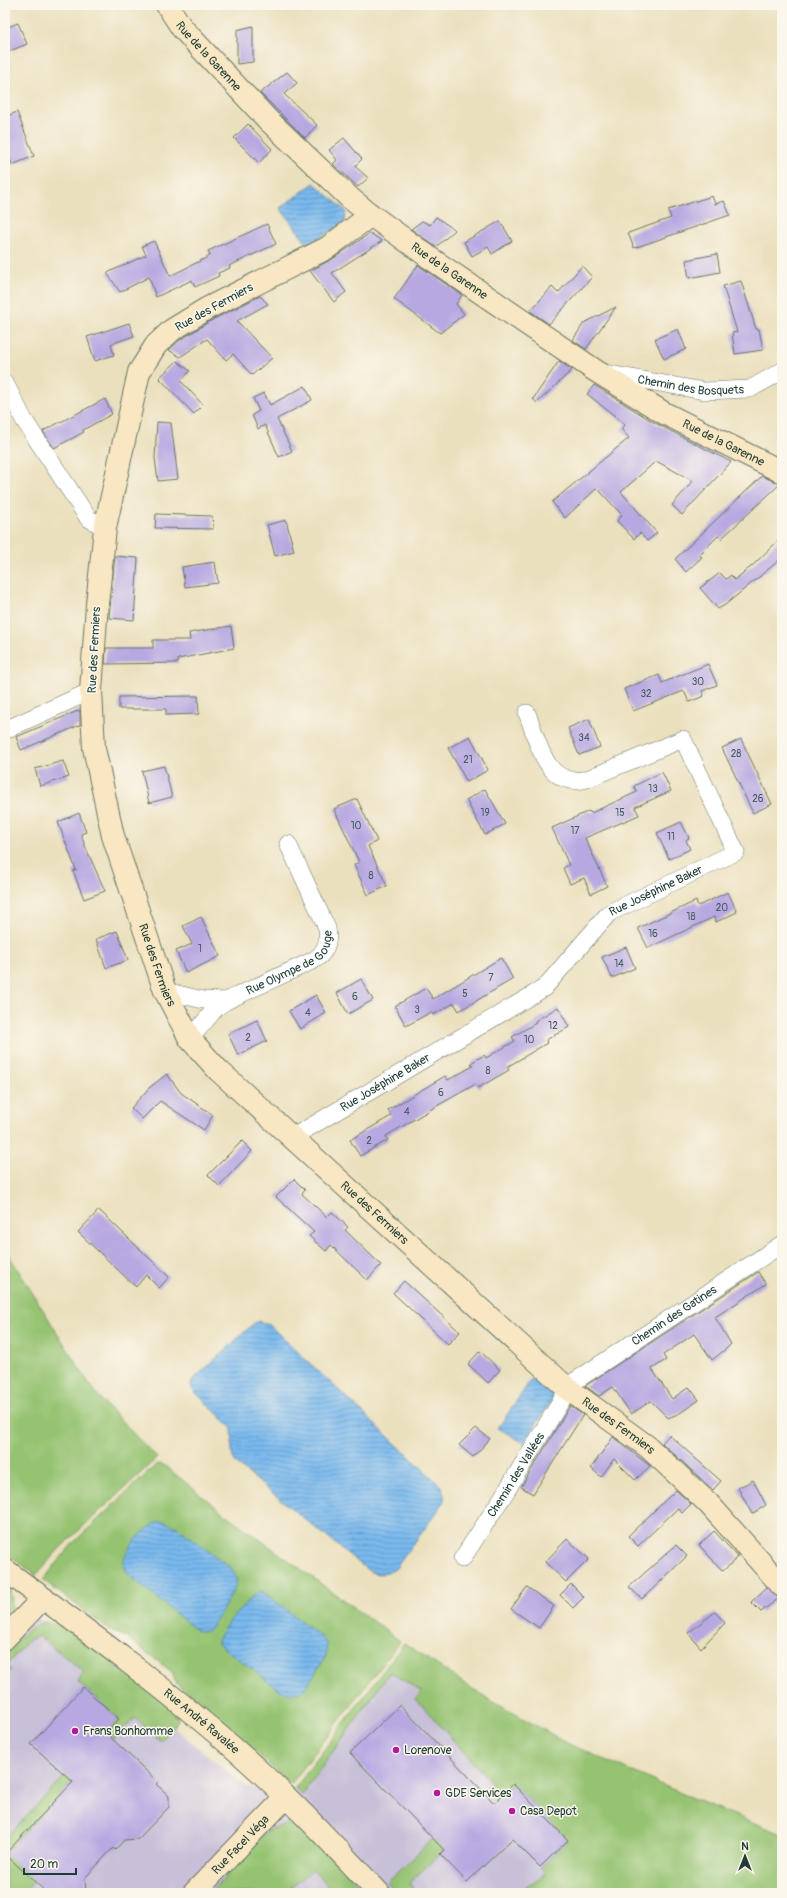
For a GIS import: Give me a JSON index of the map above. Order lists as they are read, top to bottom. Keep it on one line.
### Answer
{"streets":{"street":["Rue de la Garenne","Rue des Fermiers","Chemin des Bosquets","Rue Joséphine Baker","Rue Olympe de Gouge","Chemin des Gatines","Chemin des Vallées","Rue André Ravalée","Rue Facel Véga"]},"crossings":[["Rue de la Garenne","Rue des Fermiers"],["Rue de la Garenne","Chemin des Bosquets"],["Rue des Fermiers","Rue Joséphine Baker"],["Rue des Fermiers","Rue Olympe de Gouge"],["Rue des Fermiers","Chemin des Gatines"],["Rue des Fermiers","Chemin des Vallées"],["Chemin des Gatines","Chemin des Vallées"],["Rue André Ravalée","Rue Facel Véga"]],"places":["Frans Bonhomme","Lorenove","GDE Services","Casa Depot"],"house_numbers":["30","32","34","28","21","13","26","19","15","10","17","11","8","20","18","16","1","14","7","5","6","3","4","12","2","10","8","6","4","2"],"scale_bar":"20 m","north":"top"}
